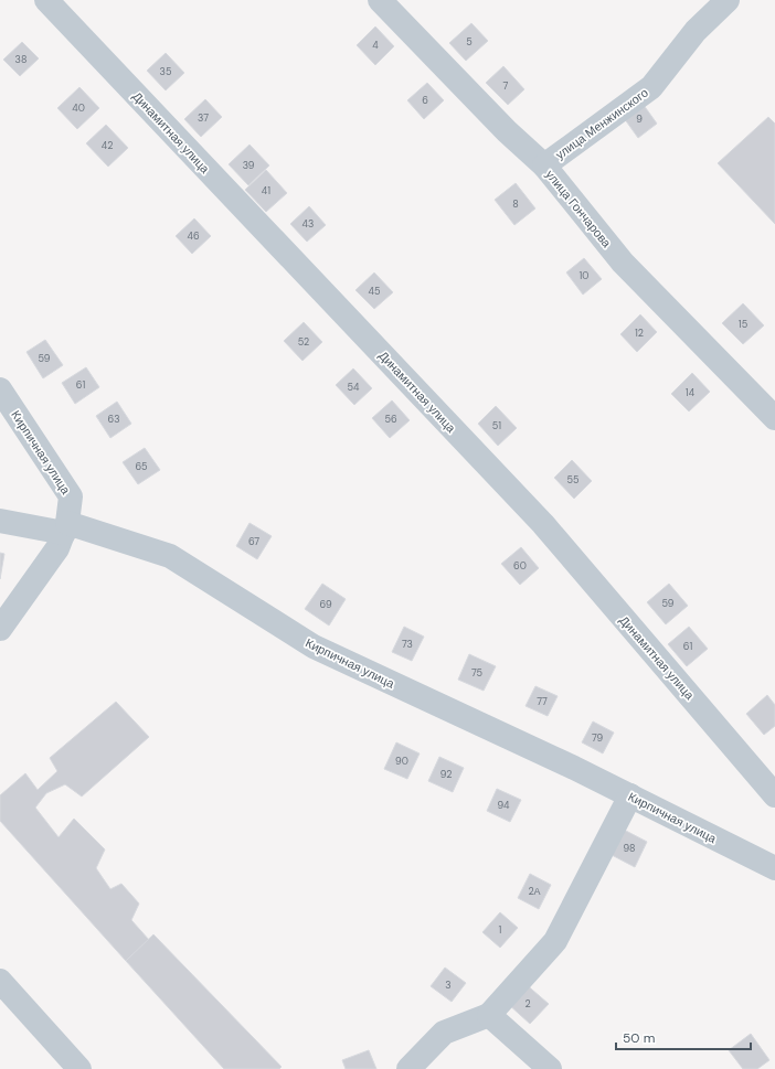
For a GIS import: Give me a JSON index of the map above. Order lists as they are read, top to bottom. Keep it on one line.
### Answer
{"streets":{"street":["улица Менжинского","Динамитная улица","улица Гончарова","Кирпичная улица"]},"crossings":[["улица Менжинского","улица Гончарова"]],"house_numbers":["5","4","38","35","7","6","40","37","9","42","39","41","8","43","46","10","45","15","12","52","59","61","54","14","63","56","51","65","55","67","60","59","69","73","61","75","77","79","90","92","94","98","2А","1","3","2"],"scale_bar":"50 m"}
